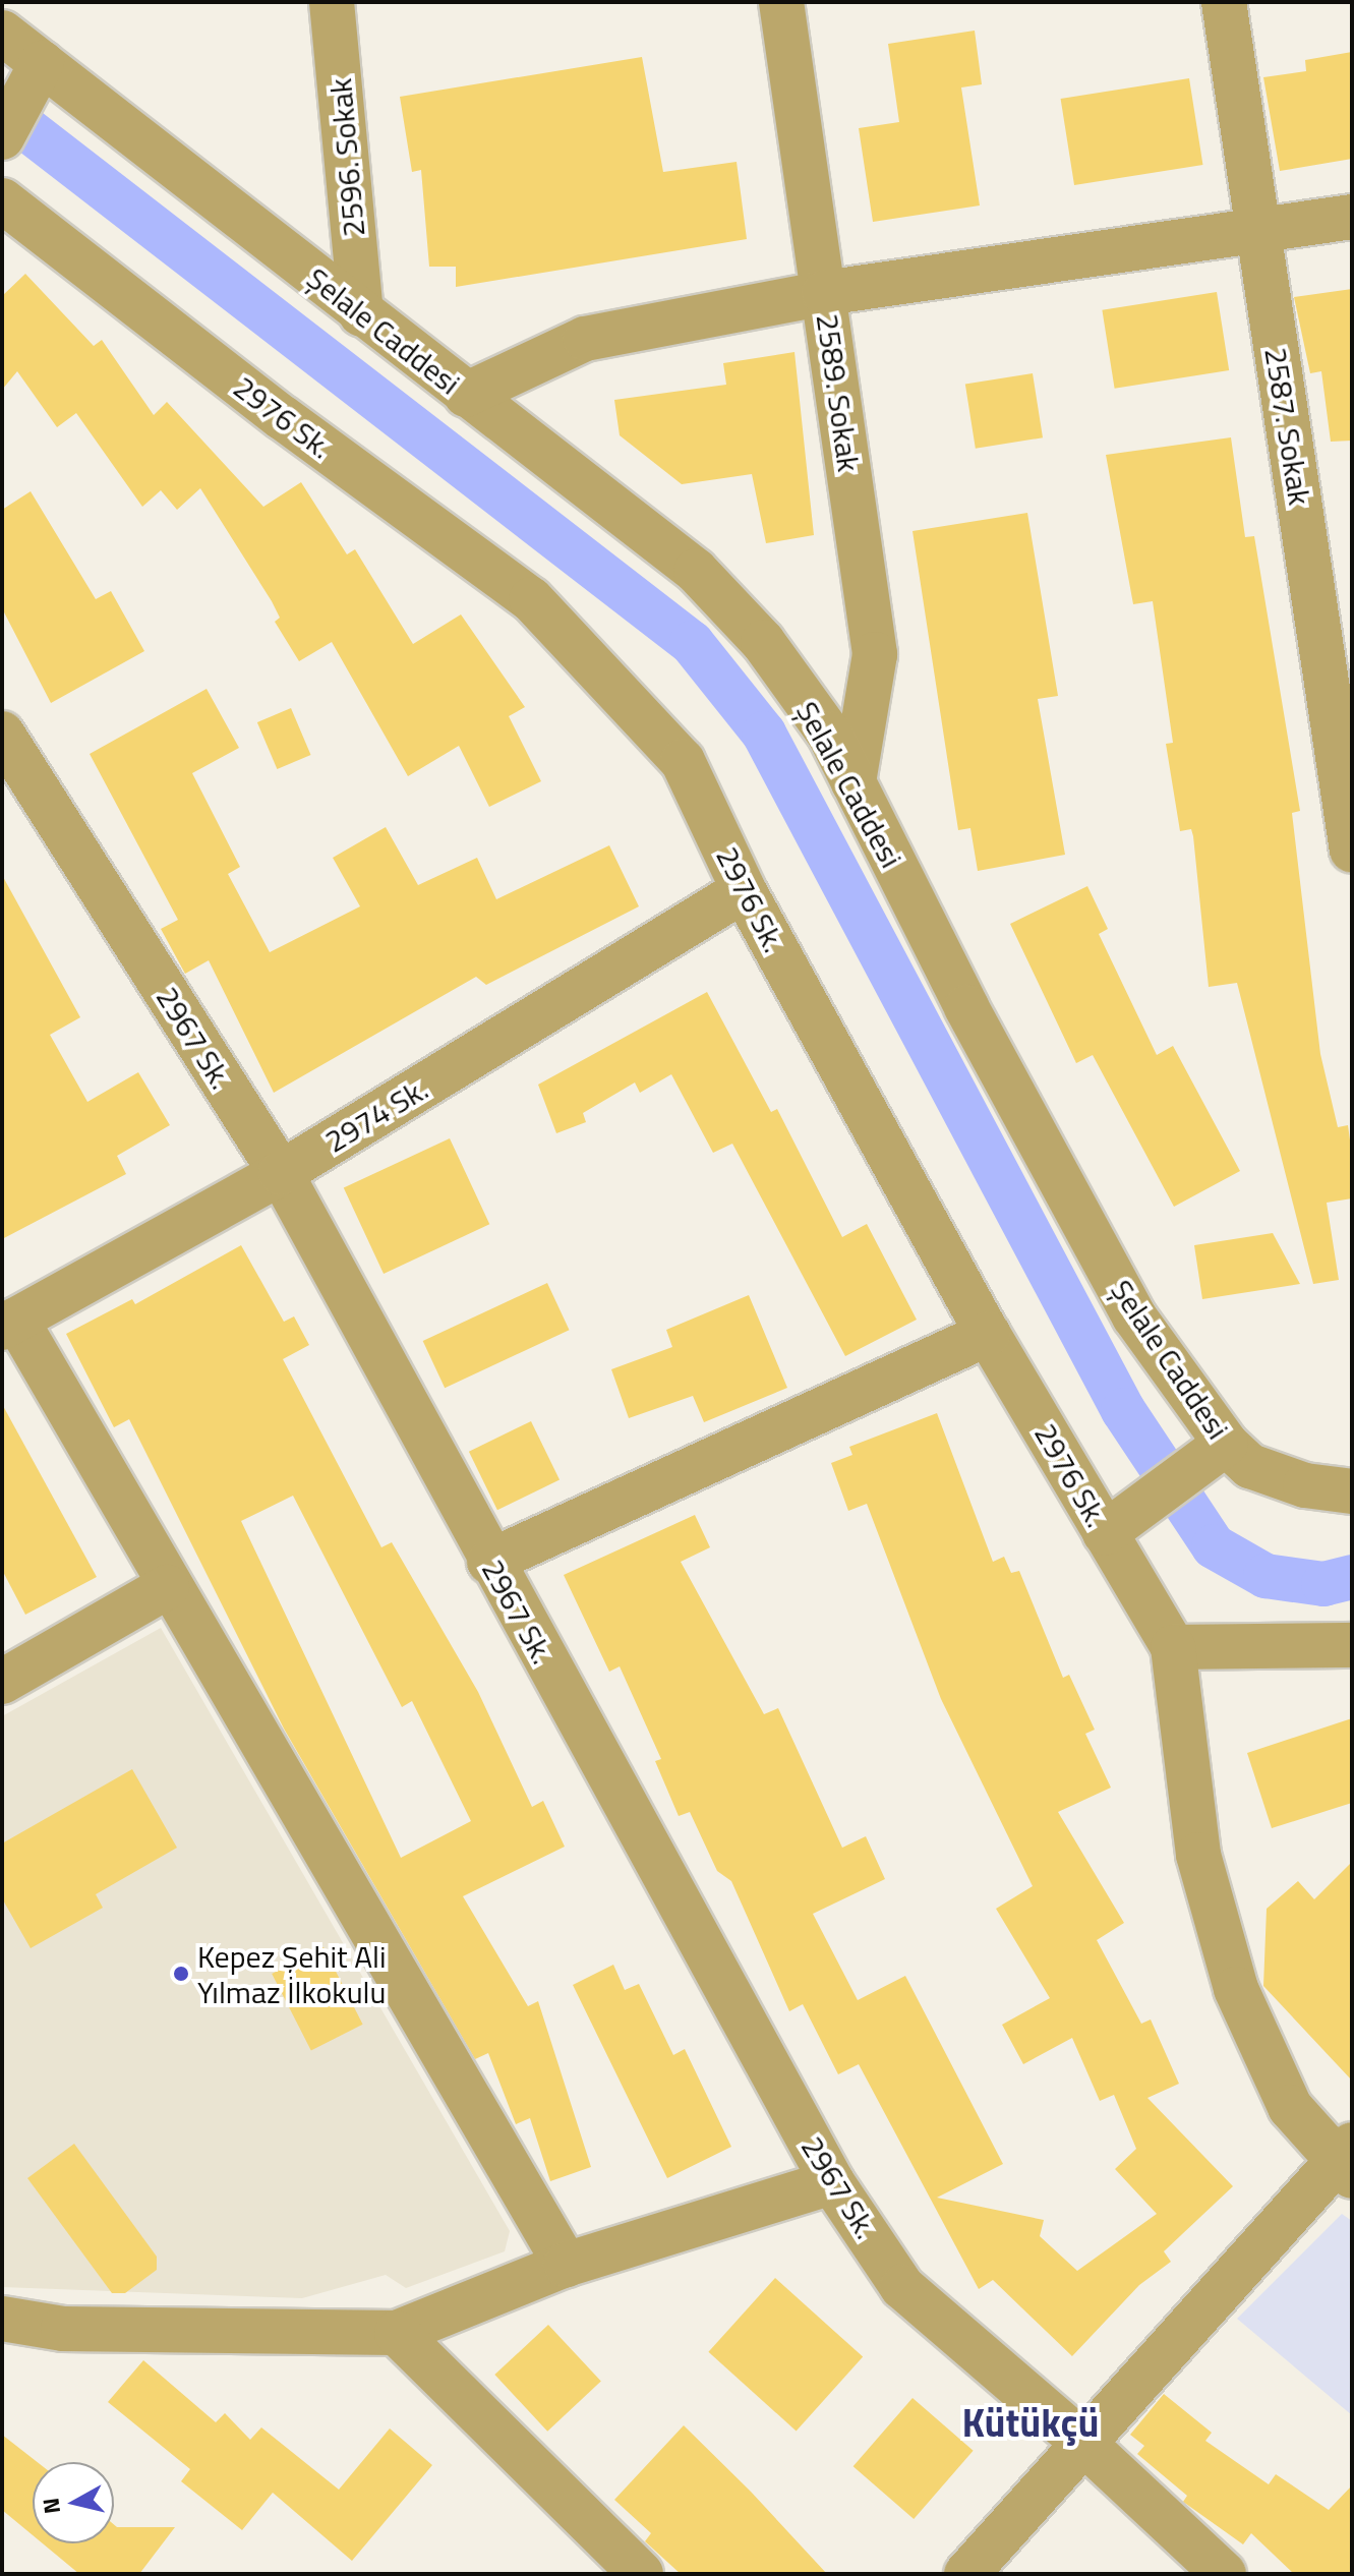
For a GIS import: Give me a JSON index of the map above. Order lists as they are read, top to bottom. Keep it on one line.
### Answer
{"streets":{"street":["2596. Sokak","Şelale Caddesi","2589. Sokak","2976 Sk.","2587. Sokak","2967 Sk.","2974 Sk."]},"crossings":[["2596. Sokak","Şelale Caddesi"],["Şelale Caddesi","2589. Sokak"],["2976 Sk.","2974 Sk."],["2967 Sk.","2974 Sk."]],"districts":["Kütükçü"],"places":["Kepez Şehit Ali Yılmaz İlkokulu"],"north":"left"}
